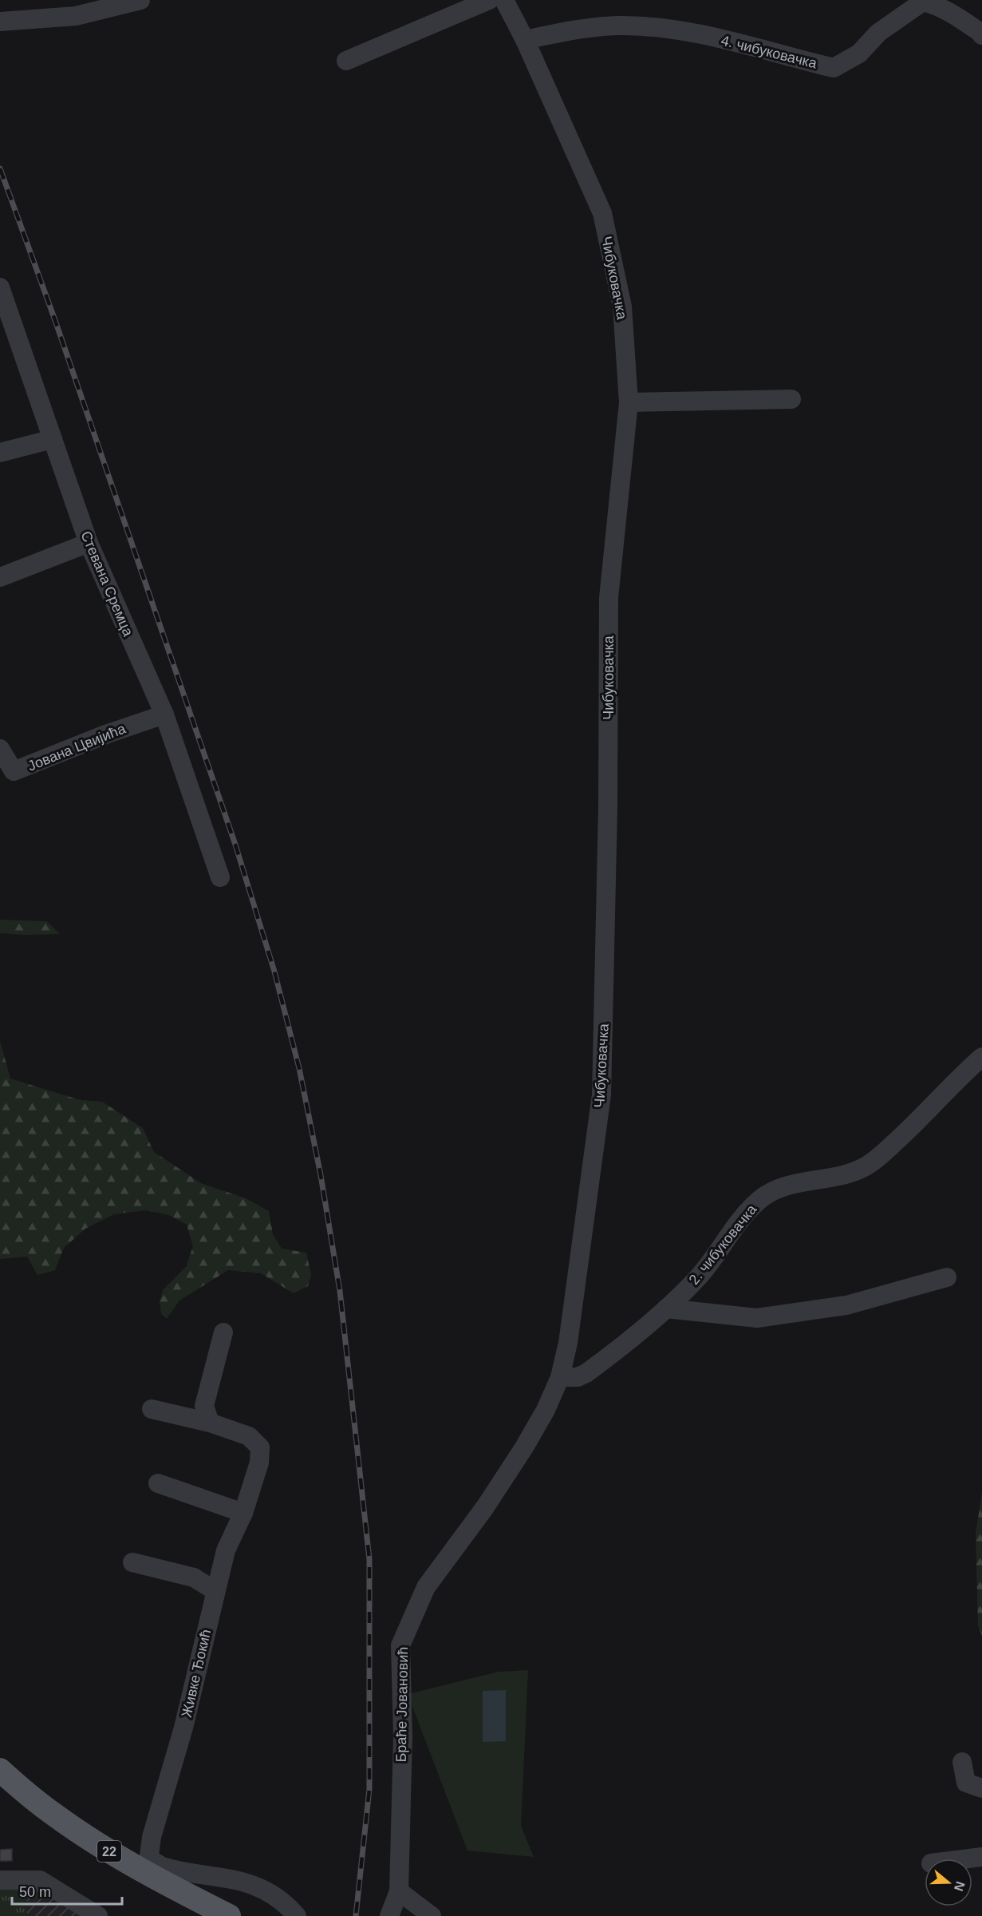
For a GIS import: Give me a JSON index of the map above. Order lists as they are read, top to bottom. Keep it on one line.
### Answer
{"streets":{"main road":["22"],"street":["4. чибуковачка","Чибуковачка","Стевана Сремца","Јована Цвијића","2. чибуковачка","Живке Ђокић","Браће Јовановић"]},"crossings":[["4. чибуковачка","Чибуковачка"],["Чибуковачка","2. чибуковачка"],["Чибуковачка","Браће Јовановић"],["Стевана Сремца","Јована Цвијића"],["2. чибуковачка","Браће Јовановић"]],"scale_bar":"50 m","north":"right"}
